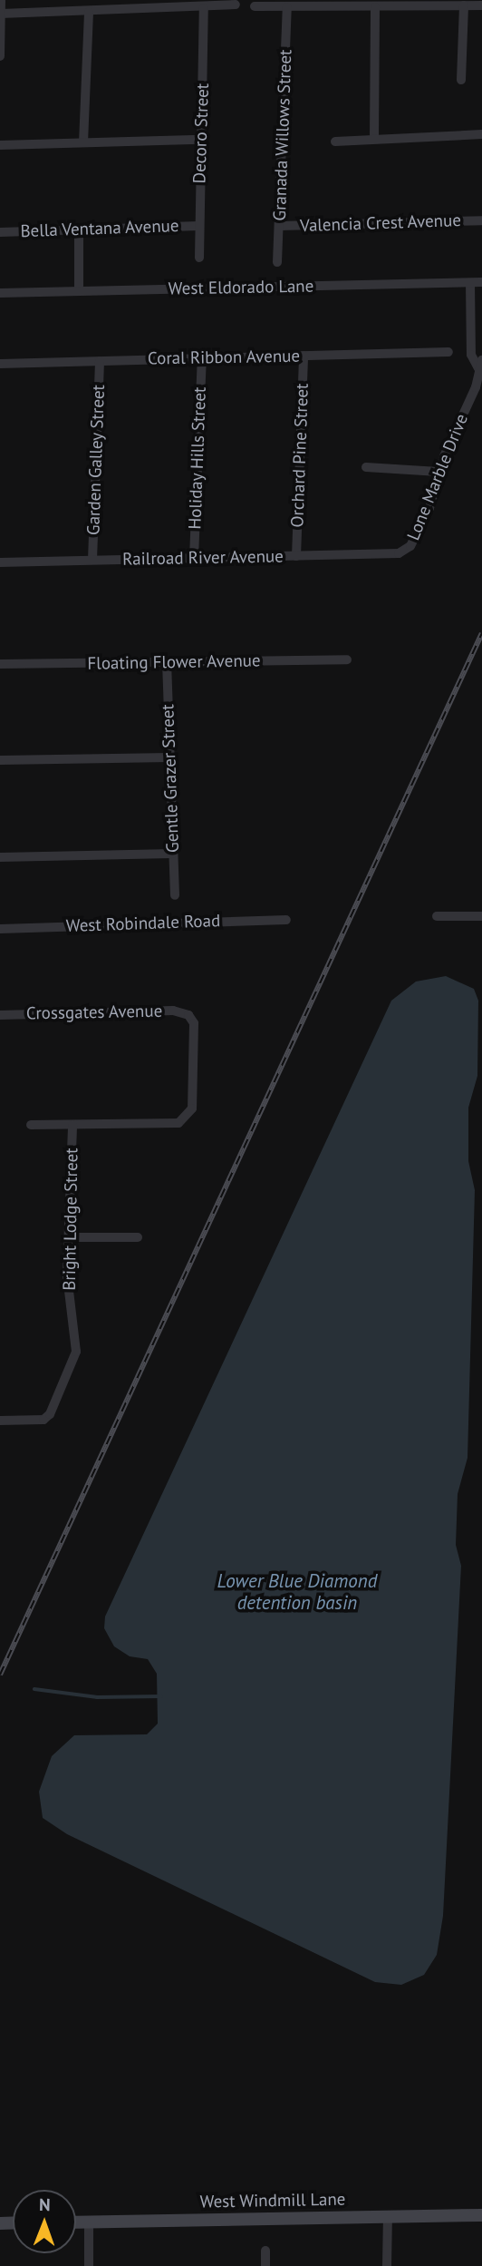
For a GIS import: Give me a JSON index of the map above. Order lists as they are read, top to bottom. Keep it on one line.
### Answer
{"streets":{"street":["Decoro Street","Granada Willows Street","Valencia Crest Avenue","Bella Ventana Avenue","West Eldorado Lane","Coral Ribbon Avenue","Orchard Pine Street","Holiday Hills Street","Garden Galley Street","Lone Marble Drive","Railroad River Avenue","Floating Flower Avenue","Gentle Grazer Street","West Robindale Road","Crossgates Avenue","Bright Lodge Street","West Windmill Lane"]},"crossings":[["Decoro Street","Bella Ventana Avenue"],["Granada Willows Street","Valencia Crest Avenue"],["West Eldorado Lane","Lone Marble Drive"],["Coral Ribbon Avenue","Orchard Pine Street"],["Coral Ribbon Avenue","Holiday Hills Street"],["Coral Ribbon Avenue","Garden Galley Street"],["Orchard Pine Street","Railroad River Avenue"],["Holiday Hills Street","Railroad River Avenue"],["Garden Galley Street","Railroad River Avenue"],["Lone Marble Drive","Railroad River Avenue"],["Floating Flower Avenue","Gentle Grazer Street"],["Crossgates Avenue","Bright Lodge Street"]],"water":["Lower Blue Diamond detention basin"],"north":"top"}
